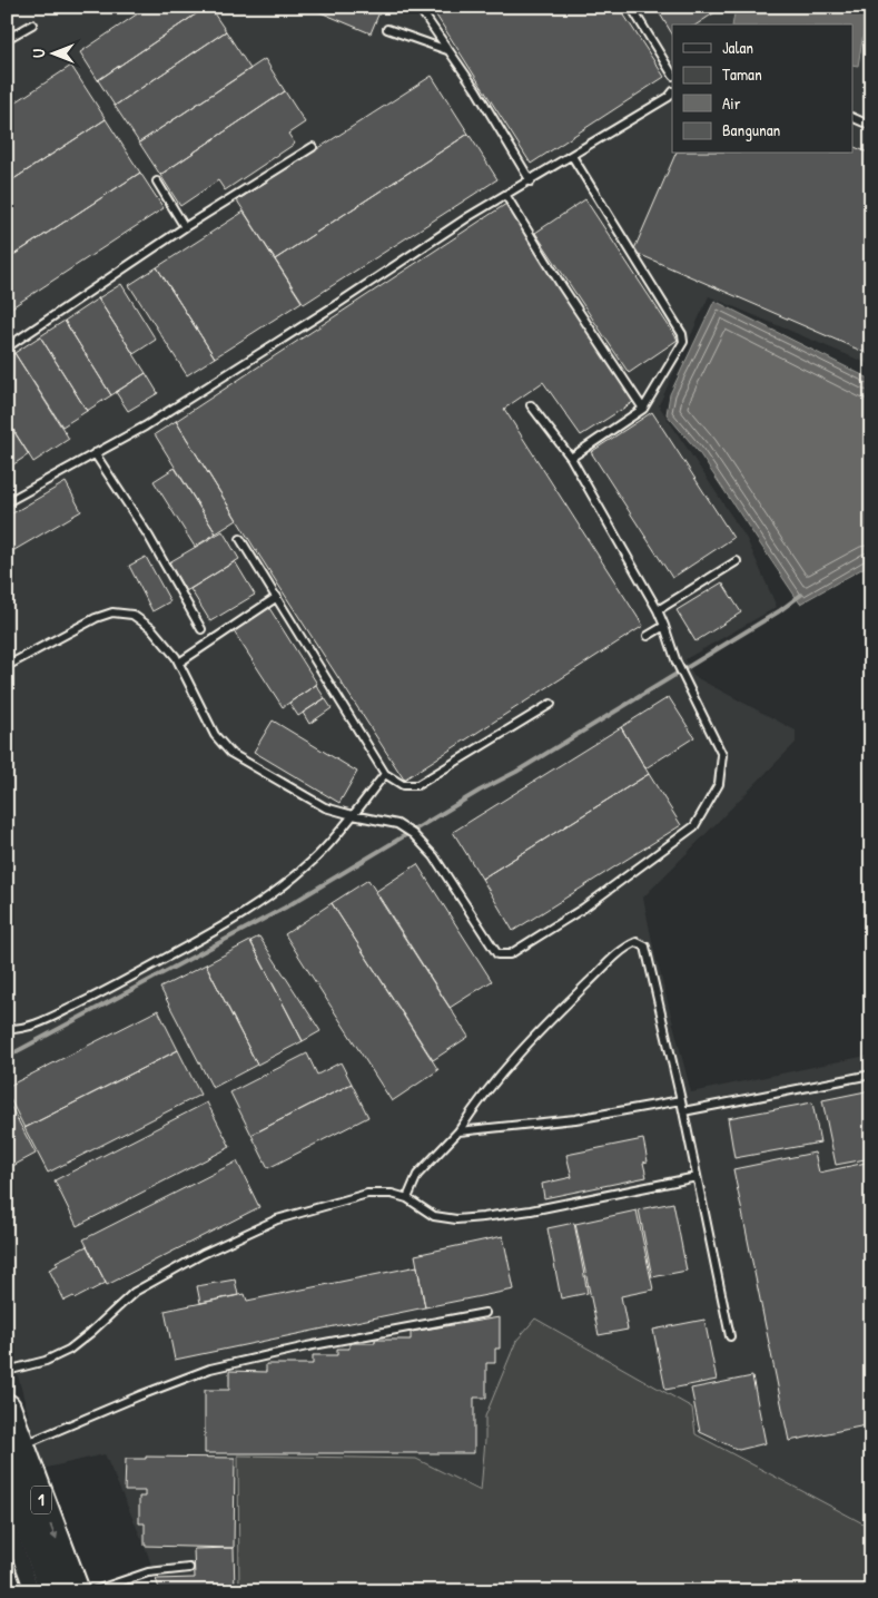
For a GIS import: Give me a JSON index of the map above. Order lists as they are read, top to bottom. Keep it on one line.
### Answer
{"streets":{"highway":["1"]},"legend":["Jalan","Taman","Air","Bangunan"],"north":"left"}
